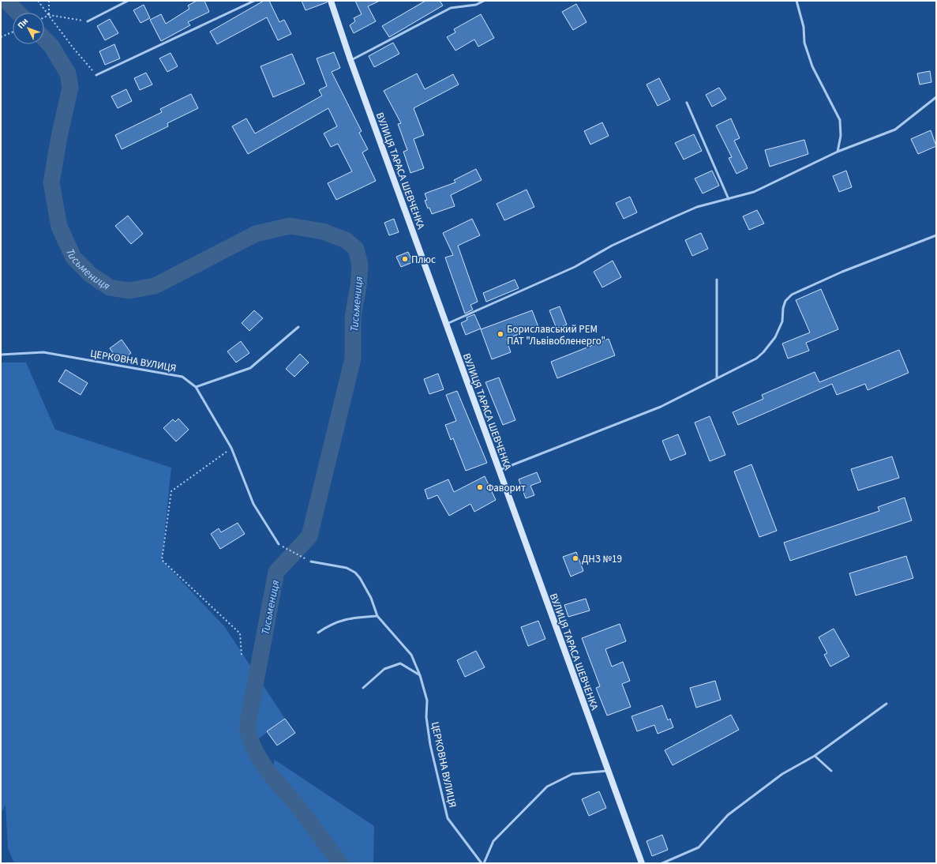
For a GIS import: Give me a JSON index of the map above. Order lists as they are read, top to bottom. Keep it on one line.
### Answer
{"streets":{"main road":["ВУЛИЦЯ ТАРАСА ШЕВЧЕНКА"],"lane":["ЦЕРКОВНА ВУЛИЦЯ"]},"water":["Тисьмениця"],"places":["Плюс","Бориславський РЕМ ПАТ \"Львівобленерго\"","Фаворит","ДНЗ №19"],"north":"top left"}
